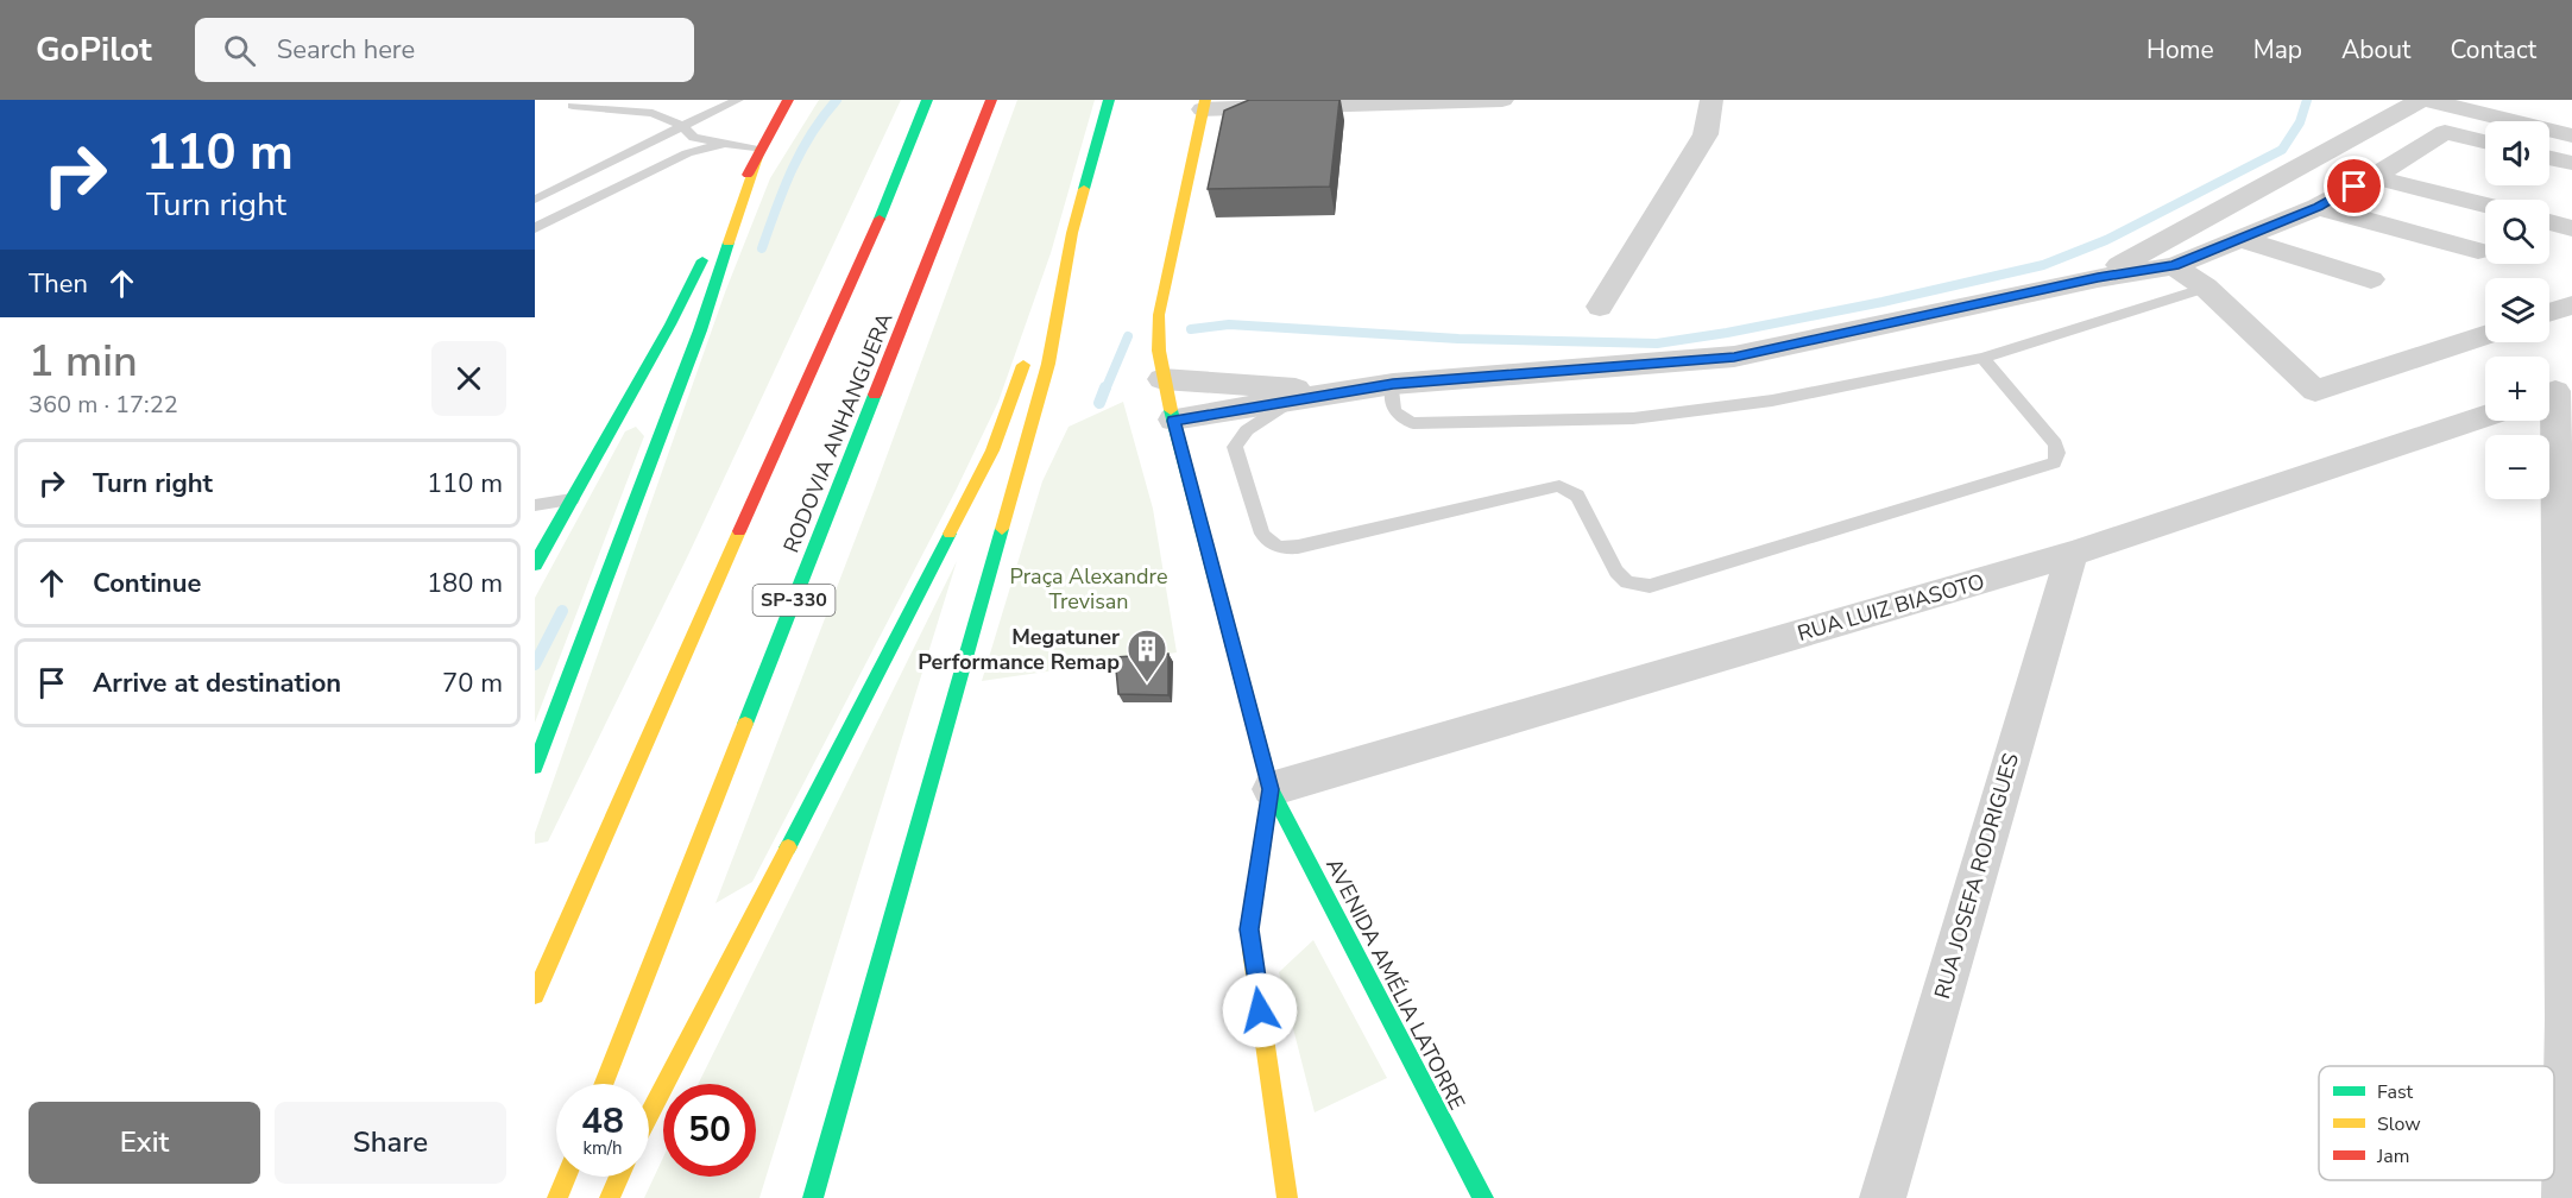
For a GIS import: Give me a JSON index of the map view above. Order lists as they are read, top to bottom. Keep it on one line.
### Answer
{"streets":{"main road":["RODOVIA ANHANGUERA","SP-330","AVENIDA AMÉLIA LATORRE"],"street":["RUA LUIZ BIASOTO","RUA JOSEFA RODRIGUES"]},"crossings":[["RUA LUIZ BIASOTO","RUA JOSEFA RODRIGUES"],["RUA LUIZ BIASOTO","AVENIDA AMÉLIA LATORRE"]],"parks":["Praça Alexandre Trevisan"],"places":{"building":["Megatuner Performance Remap"]},"legend":["Fast","Slow","Jam"],"page":{"header":"GoPilot","search":"Search here","nav":["Home","Map","About","Contact"],"turn":["110 m","Turn right"],"map_buttons":["+","−"],"then":"Then","heading":["1 min","360 m · 17:22"],"list":[{"name":"Turn right","value":"110 m"},{"name":"Continue","value":"180 m"},{"name":"Arrive at destination","value":"70 m"}],"speed":"48 km/h","limit":"50","buttons":["Exit","Share"]}}
